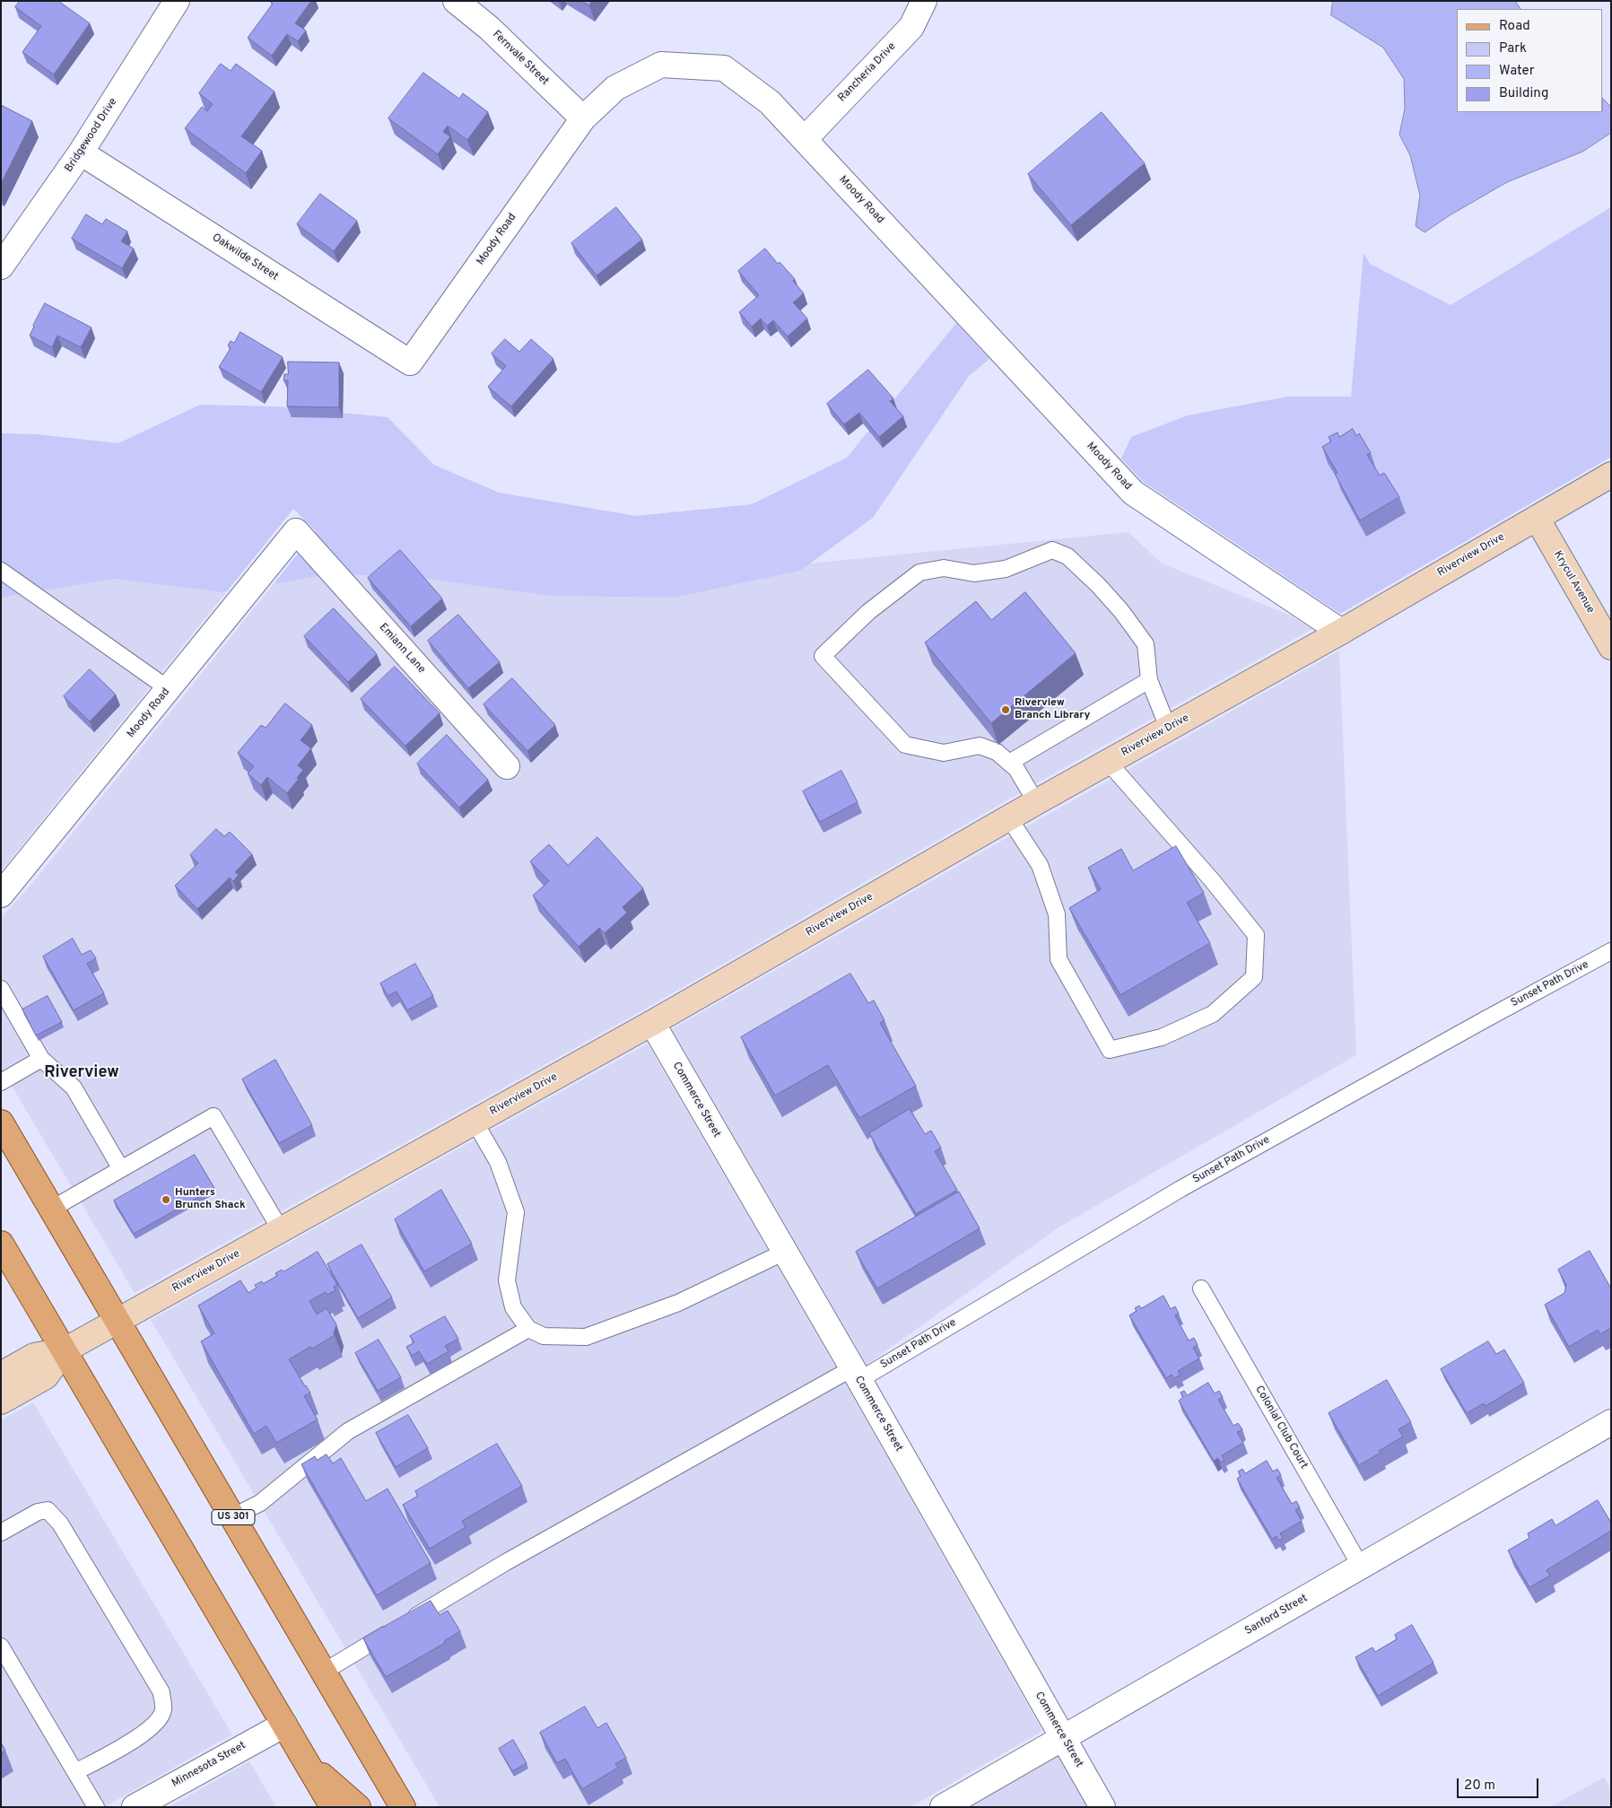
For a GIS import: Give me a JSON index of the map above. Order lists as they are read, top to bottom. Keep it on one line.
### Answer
{"streets":{"main road":["US 301"],"street":["Fernvale Street","Rancheria Drive","Bridgewood Drive","Moody Road","Oakwilde Street","Riverview Drive","Krycul Avenue","Emiann Lane","Commerce Street","Sanford Street","Minnesota Street"],"lane":["Sunset Path Drive","Colonial Club Court"]},"crossings":[["Fernvale Street","Moody Road"],["Rancheria Drive","Moody Road"],["Bridgewood Drive","Oakwilde Street"],["Moody Road","Oakwilde Street"],["Moody Road","Riverview Drive"],["Moody Road","Emiann Lane"],["Riverview Drive","Krycul Avenue"],["Riverview Drive","Commerce Street"],["Riverview Drive","US 301"],["Sunset Path Drive","Commerce Street"],["Sunset Path Drive","US 301"],["Commerce Street","Sanford Street"],["Colonial Club Court","Sanford Street"]],"districts":["Riverview"],"places":["Riverview Branch Library","Hunters Brunch Shack"],"legend":["Road","Park","Water","Building"],"scale_bar":"20 m"}
